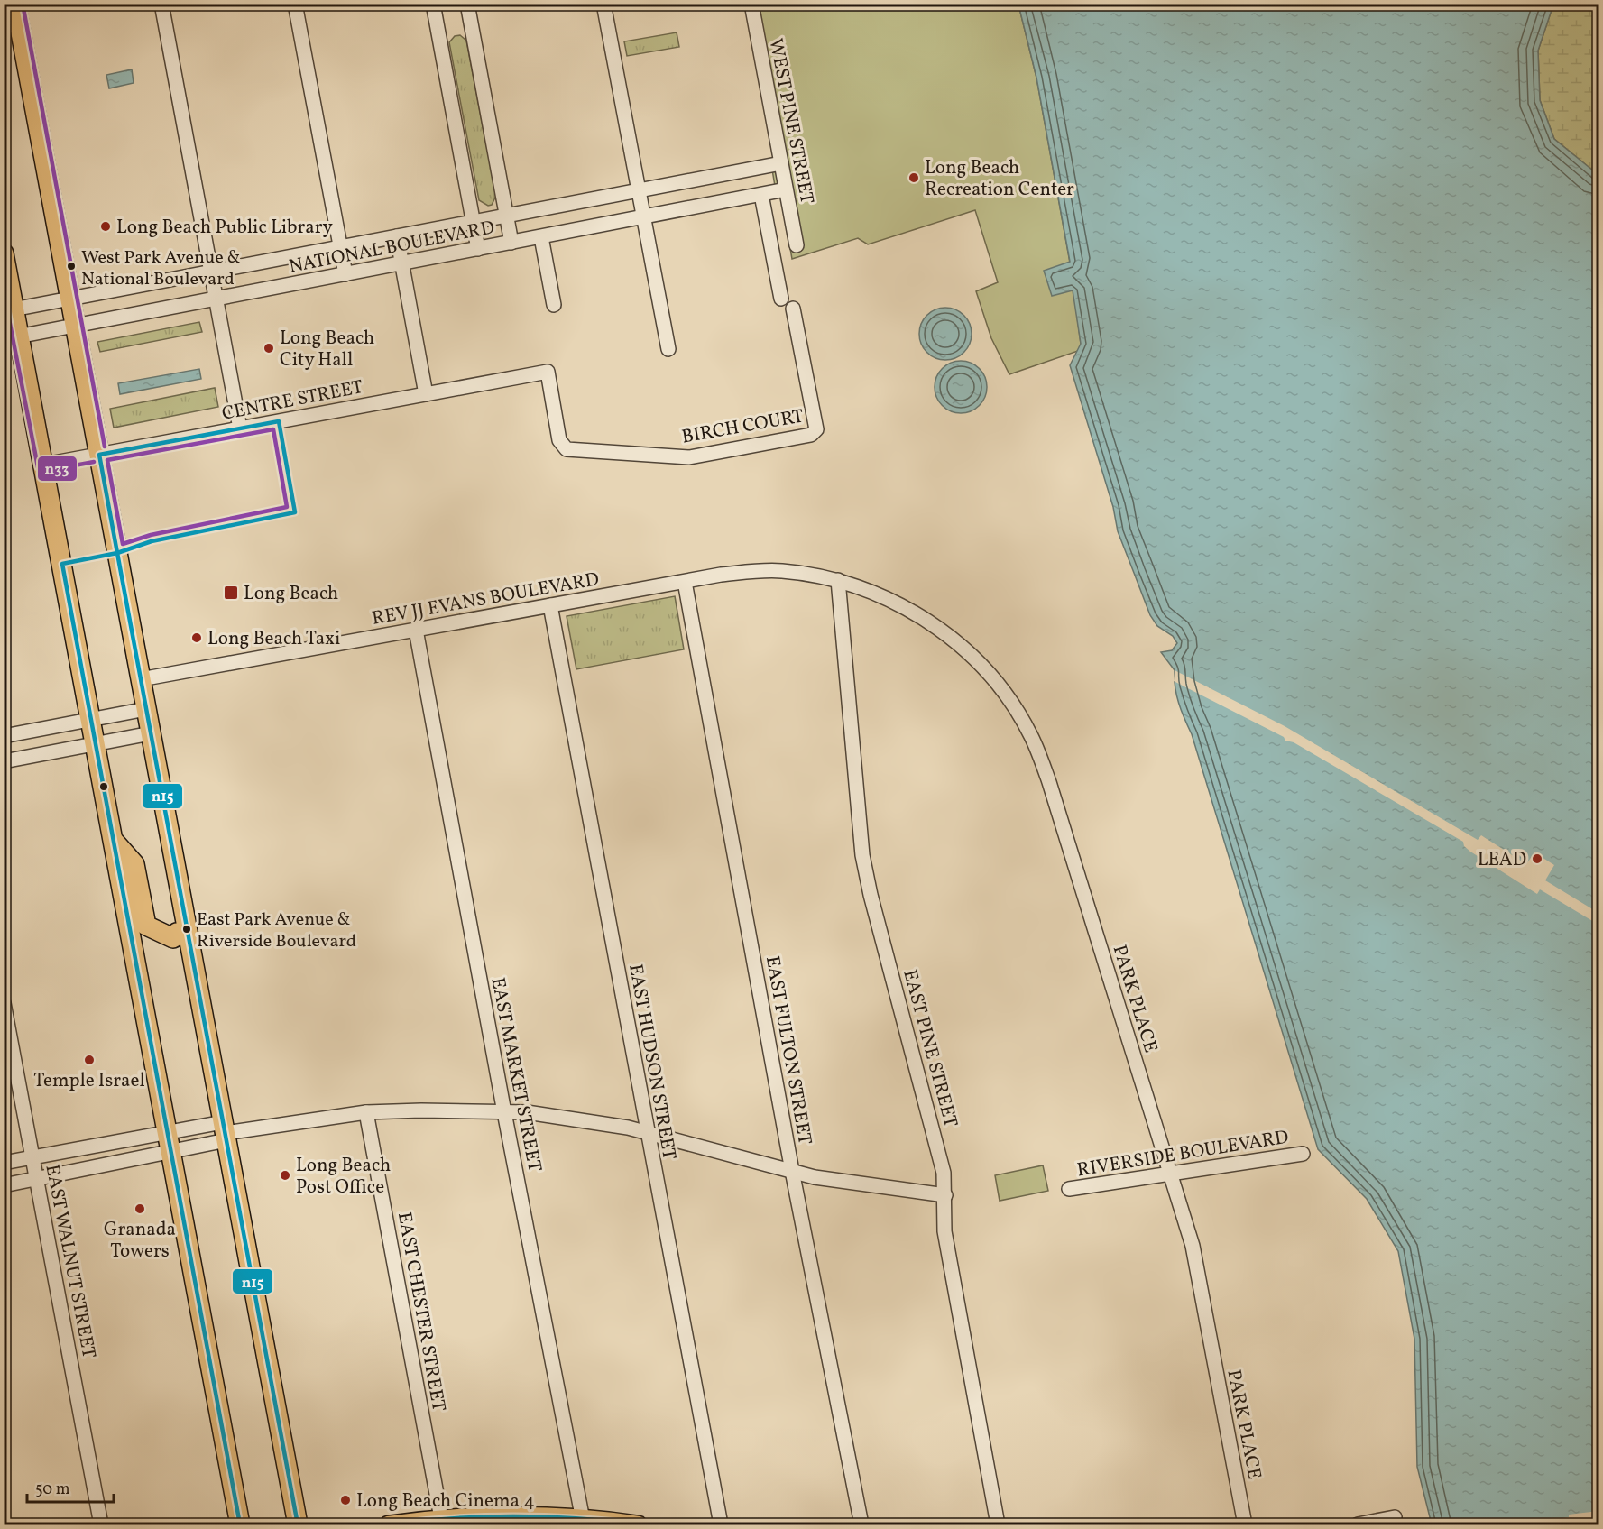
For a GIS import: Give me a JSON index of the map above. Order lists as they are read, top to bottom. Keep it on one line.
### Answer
{"streets":{"street":["WEST PINE STREET","NATIONAL BOULEVARD","CENTRE STREET","BIRCH COURT","REV JJ EVANS BOULEVARD","PARK PLACE","EAST PINE STREET","EAST FULTON STREET","EAST HUDSON STREET","EAST MARKET STREET","RIVERSIDE BOULEVARD","EAST WALNUT STREET","EAST CHESTER STREET"]},"crossings":[["WEST PINE STREET","NATIONAL BOULEVARD"],["CENTRE STREET","BIRCH COURT"],["REV JJ EVANS BOULEVARD","PARK PLACE"],["REV JJ EVANS BOULEVARD","EAST PINE STREET"],["REV JJ EVANS BOULEVARD","EAST FULTON STREET"],["REV JJ EVANS BOULEVARD","EAST HUDSON STREET"],["REV JJ EVANS BOULEVARD","EAST MARKET STREET"],["PARK PLACE","EAST PINE STREET"],["PARK PLACE","RIVERSIDE BOULEVARD"]],"places":{"other":["Long Beach Recreation Center","Long Beach Public Library","West Park Avenue & National Boulevard","Long Beach City Hall","Long Beach Taxi","LEAD","East Park Avenue & Riverside Boulevard","Temple Israel","Long Beach Post Office","Granada Towers","Long Beach Cinema 4"],"transit":["Long Beach"]},"lines":["transit line n33","transit line n15"],"scale_bar":"50 m"}
